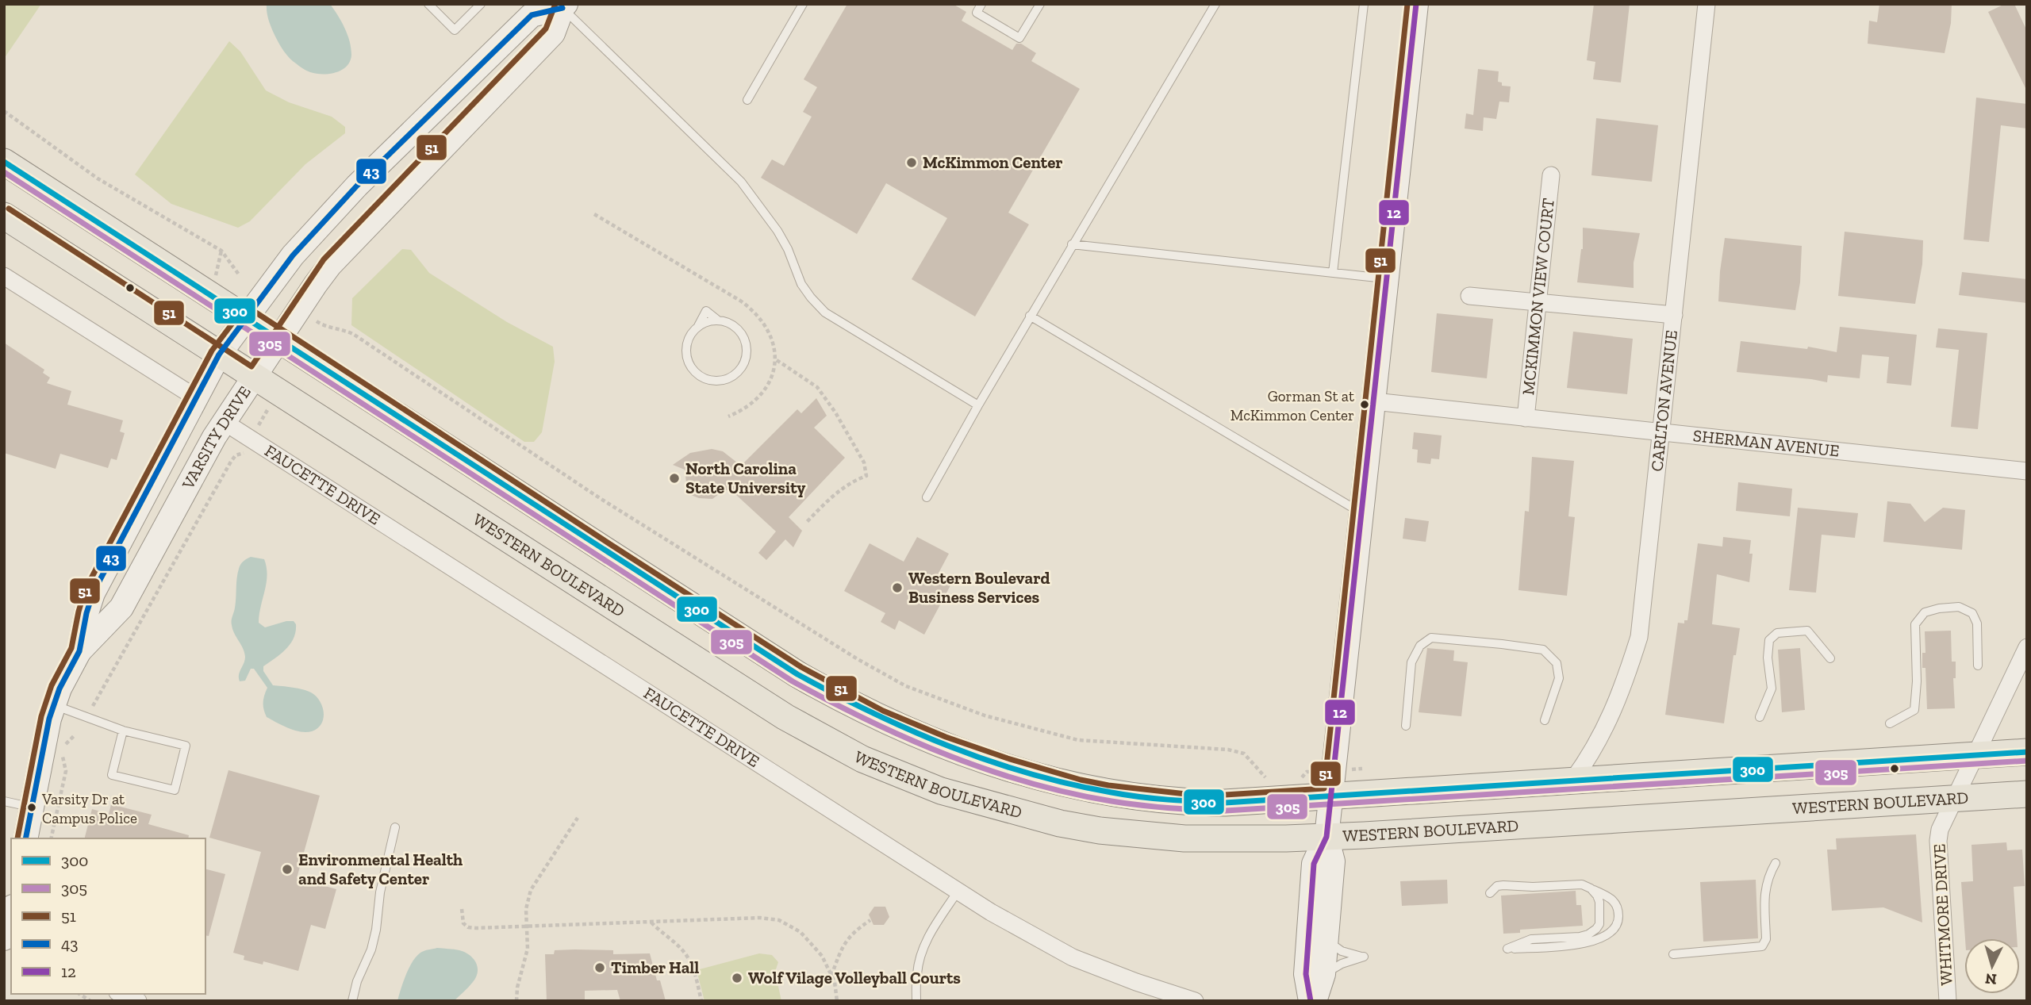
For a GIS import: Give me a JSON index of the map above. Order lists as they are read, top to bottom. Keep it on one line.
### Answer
{"streets":{"main road":["WESTERN BOULEVARD"],"street":["MCKIMMON VIEW COURT","CARLTON AVENUE","VARSITY DRIVE","SHERMAN AVENUE","FAUCETTE DRIVE","WHITMORE DRIVE"]},"crossings":[["MCKIMMON VIEW COURT","SHERMAN AVENUE"],["CARLTON AVENUE","SHERMAN AVENUE"],["VARSITY DRIVE","FAUCETTE DRIVE"],["VARSITY DRIVE","WESTERN BOULEVARD"],["WESTERN BOULEVARD","WHITMORE DRIVE"]],"places":["McKimmon Center","Gorman St at McKimmon Center","North Carolina State University","Western Boulevard Business Services","Varsity Dr at Campus Police","Environmental Health and Safety Center","Timber Hall","Wolf Vilage Volleyball Courts"],"lines":["transit line 51","transit line 12","transit line 43","transit line 300","transit line 305"],"legend":["300","305","51","43","12"],"north":"bottom"}
